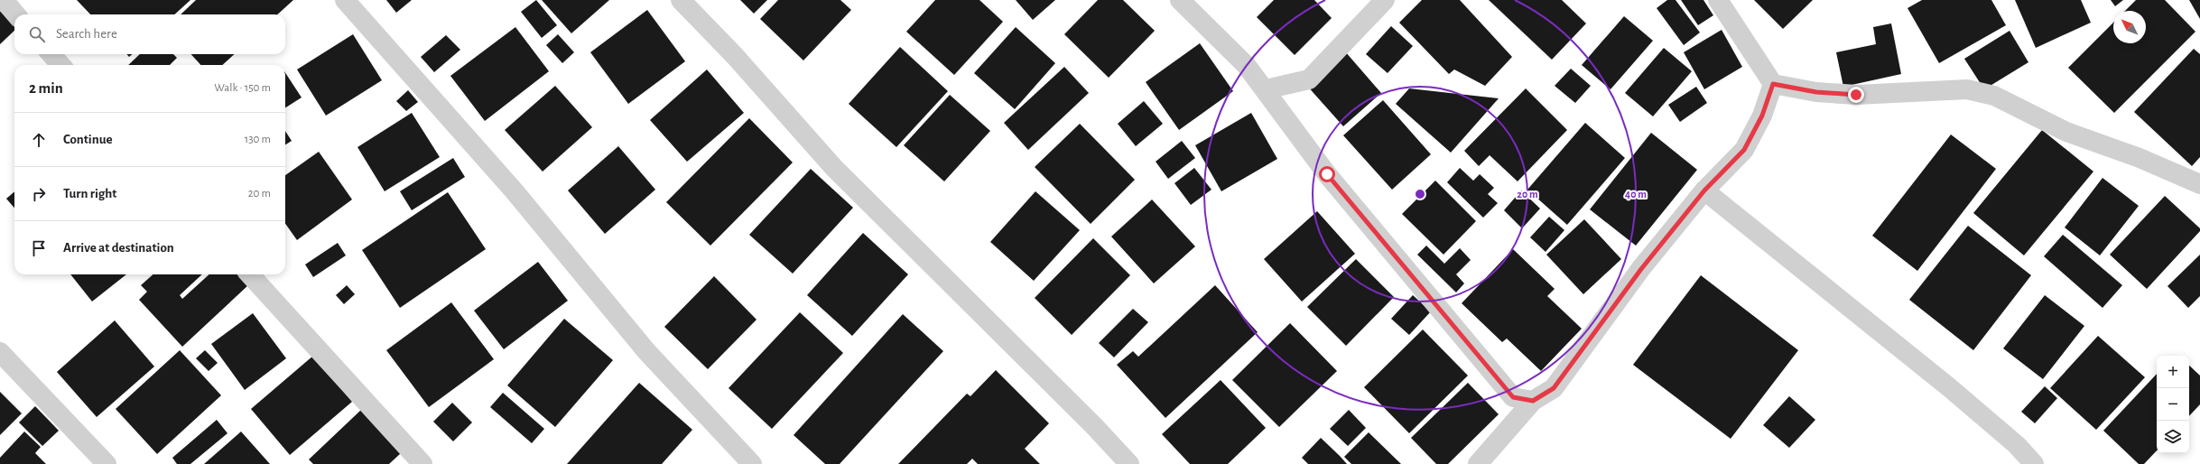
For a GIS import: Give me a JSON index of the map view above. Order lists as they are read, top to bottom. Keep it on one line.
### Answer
{"north":"top left","page":{"search":"Search here","heading":["2 min","Walk · 150 m"],"list":[["Continue","130 m"],["Turn right","20 m"],"Arrive at destination"],"map_buttons":["+","−"]},"rings":["20 m","40 m"]}
